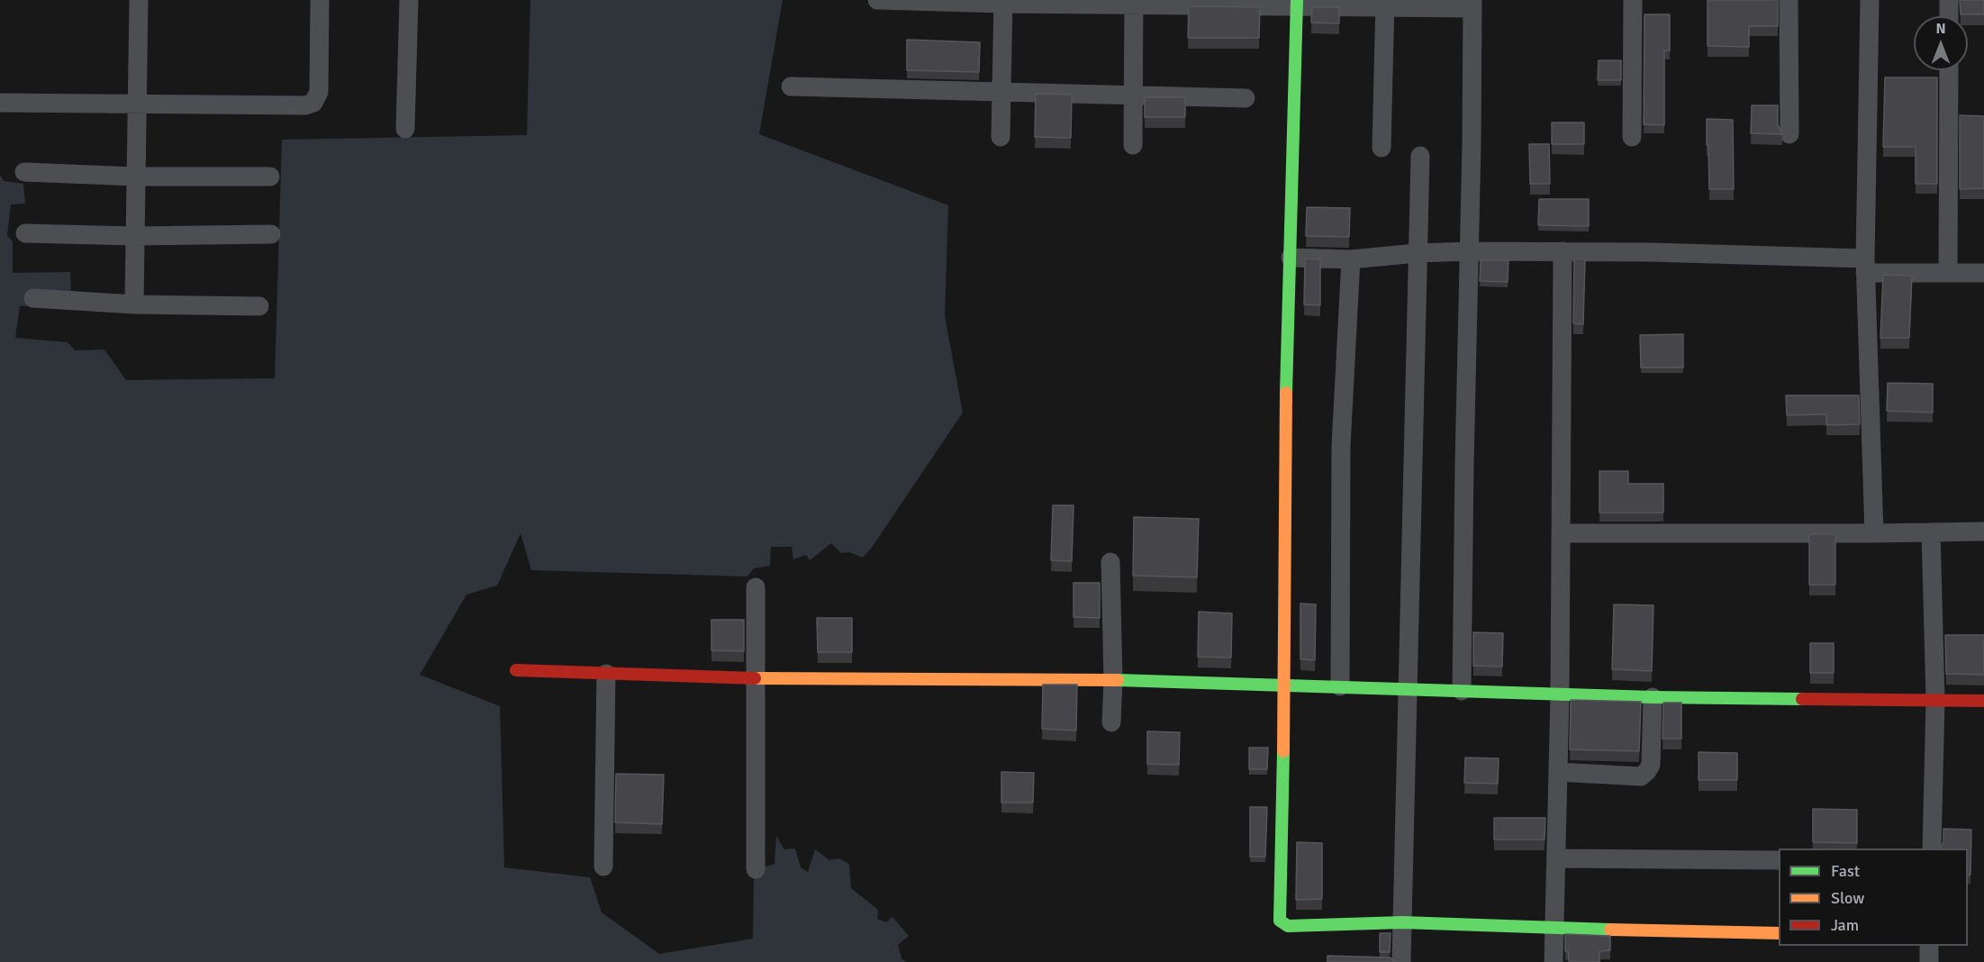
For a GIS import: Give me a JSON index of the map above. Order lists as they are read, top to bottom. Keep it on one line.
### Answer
{"legend":["Fast","Slow","Jam"],"north":"top"}
